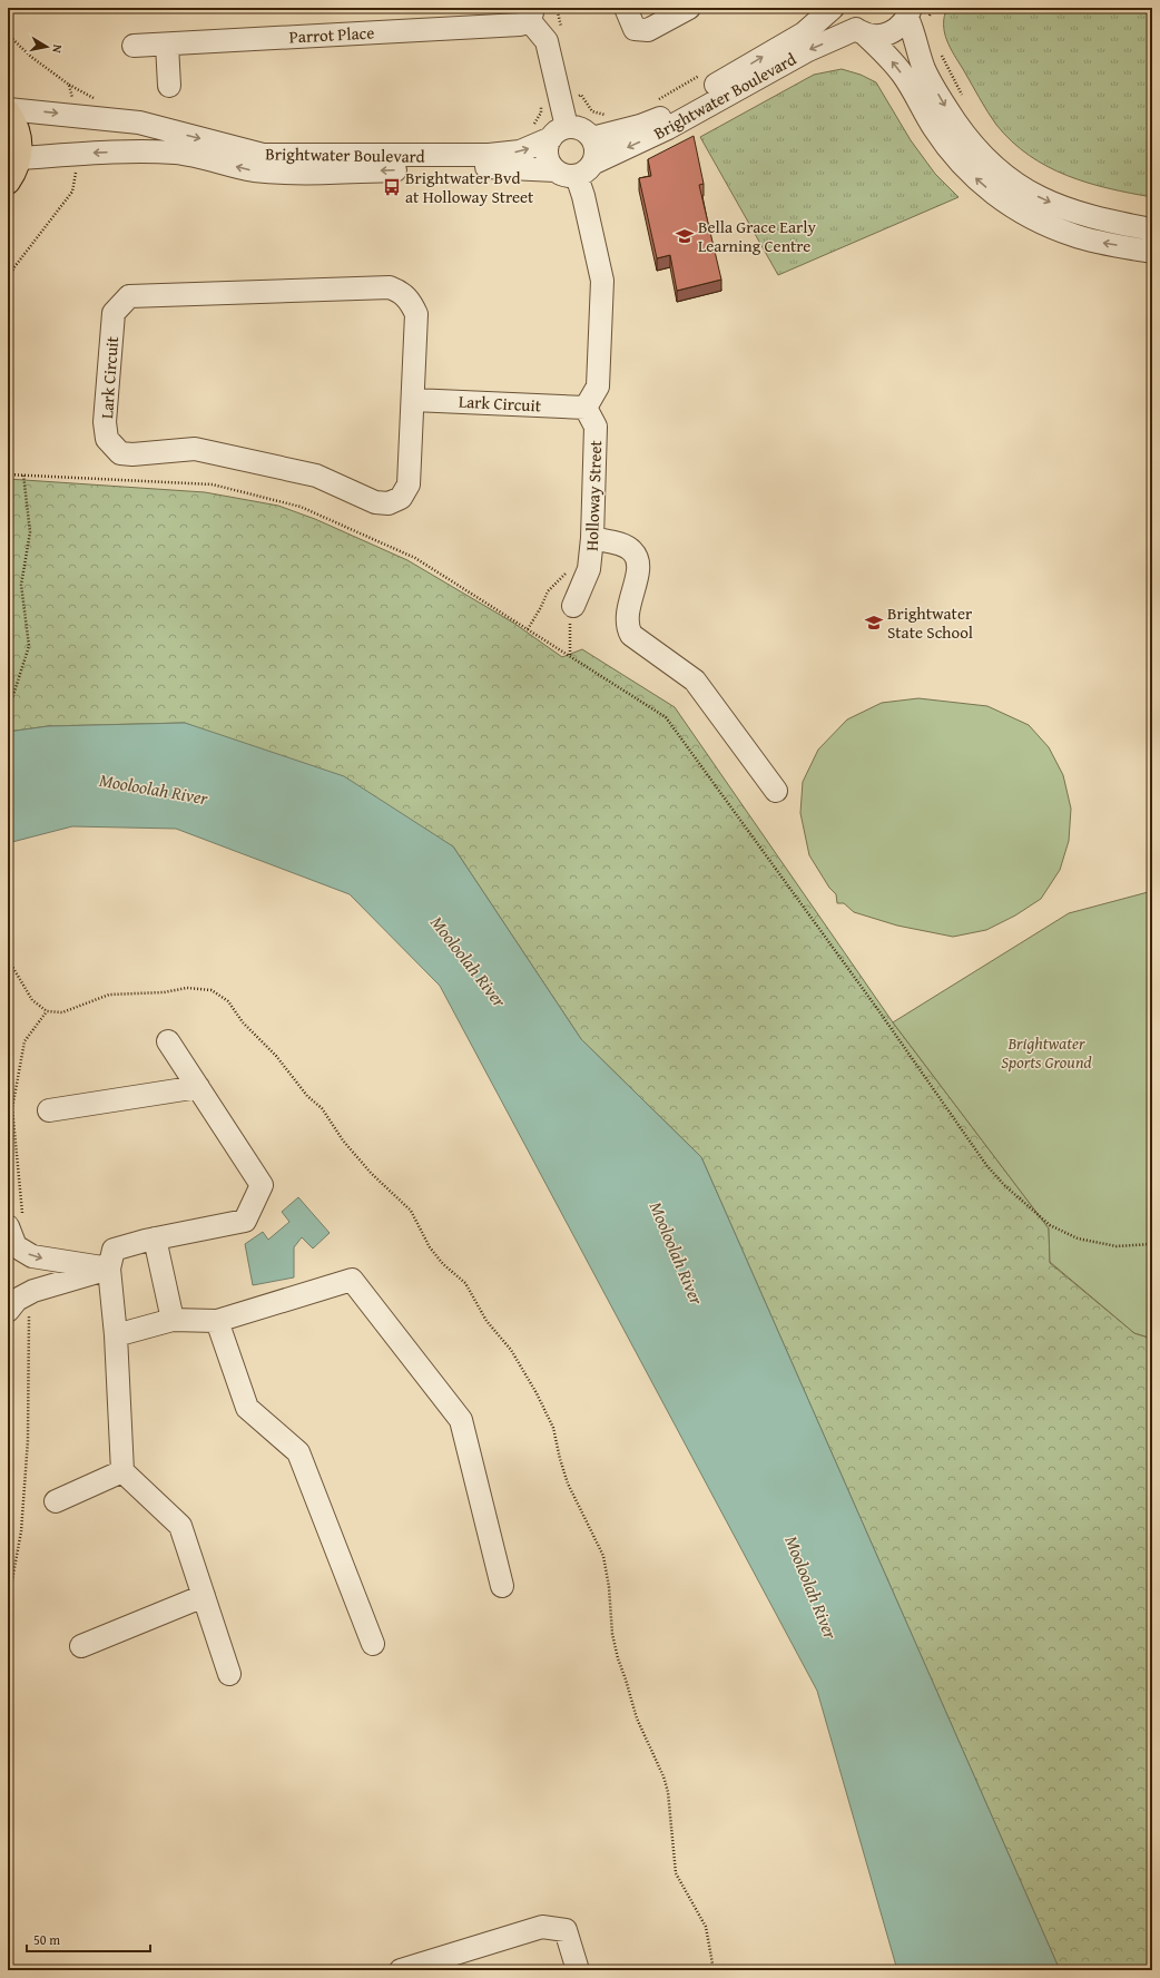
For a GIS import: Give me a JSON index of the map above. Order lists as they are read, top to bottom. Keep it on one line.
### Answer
{"streets":{"street":["Parrot Place","Brightwater Boulevard","Lark Circuit","Holloway Street"]},"crossings":[["Lark Circuit","Holloway Street"]],"water":["Mooloolah River"],"parks":["Brightwater Sports Ground"],"places":{"bus stop":["Brightwater Bvd at Holloway Street"],"school or university":["Bella Grace Early Learning Centre","Brightwater State School"]},"scale_bar":"50 m","north":"right"}
